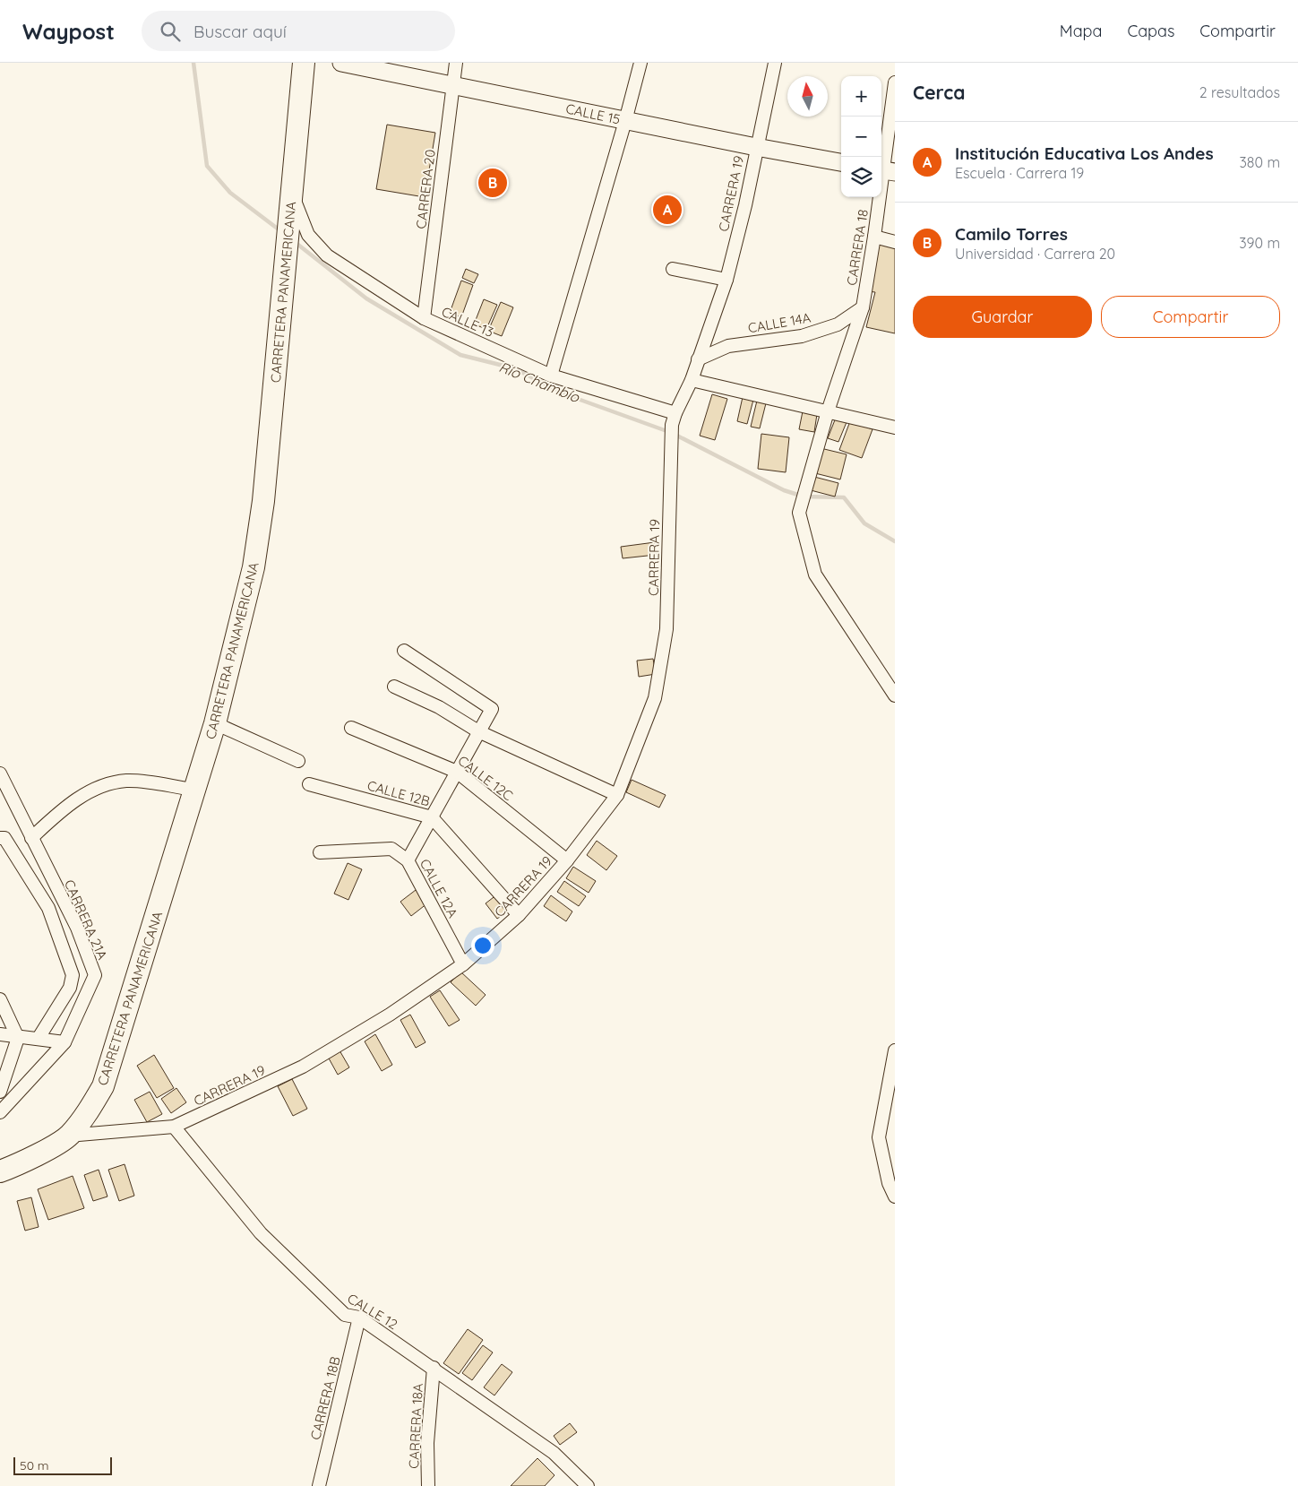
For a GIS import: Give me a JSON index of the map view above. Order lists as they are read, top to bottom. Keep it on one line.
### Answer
{"streets":{"highway":["CARRETERA PANAMERICANA"],"main road":["CALLE 15"],"street":["CARRERA 20","CARRERA 19","CARRERA 18","CALLE 13","CALLE 14A","CALLE 12C","CALLE 12B","CALLE 12A","CARRERA 21A","CALLE 12","CARRERA 18B","CARRERA 18A"]},"crossings":[["CALLE 15","CARRERA 20"],["CALLE 15","CARRERA 19"],["CARRERA 20","CALLE 13"],["CARRERA 19","CARRETERA PANAMERICANA"],["CARRERA 19","CALLE 13"],["CARRERA 19","CALLE 14A"],["CARRERA 19","CALLE 12C"],["CARRERA 19","CALLE 12B"],["CARRERA 19","CALLE 12A"],["CARRERA 19","CALLE 12"],["CARRERA 18","CALLE 14A"],["CARRETERA PANAMERICANA","CALLE 13"],["CALLE 12","CARRERA 18B"],["CALLE 12","CARRERA 18A"]],"water":["Río Chambío"],"scale_bar":"50 m","north":"top","page":{"header":"Waypost","search":"Buscar aquí","nav":["Mapa","Capas","Compartir"],"heading":["Cerca","2 resultados"],"map_buttons":["+","−"],"list":[{"mark":"A","name":"Institución Educativa Los Andes","note":"Escuela · Carrera 19","value":"380 m"},{"mark":"B","name":"Camilo Torres","note":"Universidad · Carrera 20","value":"390 m"}],"pins":["B","A"],"buttons":["Guardar","Compartir"],"scale":"50 m"}}
